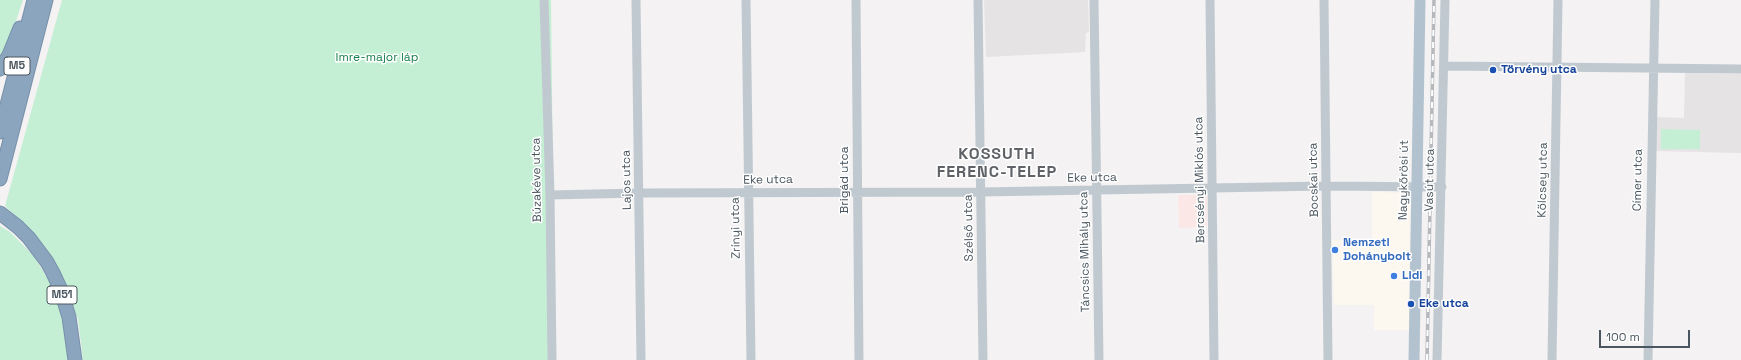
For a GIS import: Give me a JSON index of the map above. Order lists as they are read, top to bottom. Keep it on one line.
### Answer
{"streets":{"highway":["M5","M51"],"main road":["Nagykőrösi út"],"street":["Eke utca","Búzakéve utca","Lajos utca","Brigád utca","Bercsényi Miklós utca","Bocskai utca","Vasút utca","Kölcsey utca","Címer utca","Zrínyi utca","Szélső utca","Táncsics Mihály utca"]},"crossings":[["Eke utca","Búzakéve utca"],["Eke utca","Lajos utca"],["Eke utca","Brigád utca"],["Eke utca","Bercsényi Miklós utca"],["Eke utca","Bocskai utca"],["Eke utca","Nagykőrösi út"],["Eke utca","Vasút utca"],["Eke utca","Zrínyi utca"],["Eke utca","Szélső utca"],["Eke utca","Táncsics Mihály utca"]],"districts":["KOSSUTH FERENC-TELEP"],"parks":["Imre-major láp"],"places":["Törvény utca","Nemzeti Dohánybolt","Lidl","Eke utca"],"scale_bar":"100 m"}
